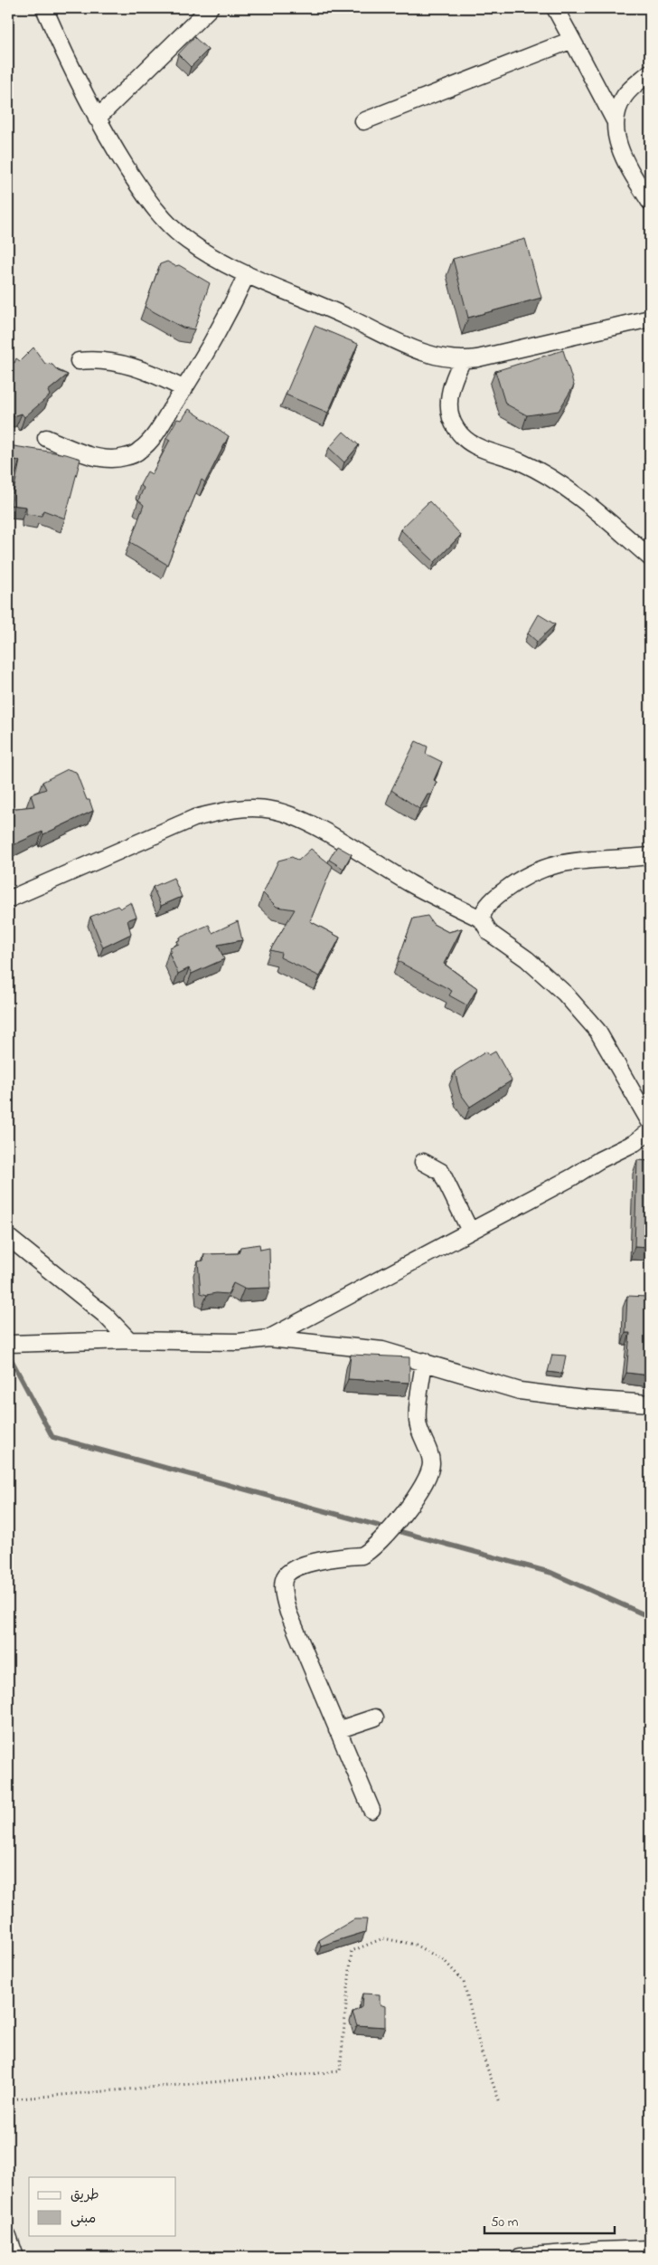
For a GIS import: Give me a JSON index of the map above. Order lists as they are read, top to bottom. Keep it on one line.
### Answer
{"legend":["طريق","مبنى"],"scale_bar":"50 m"}
